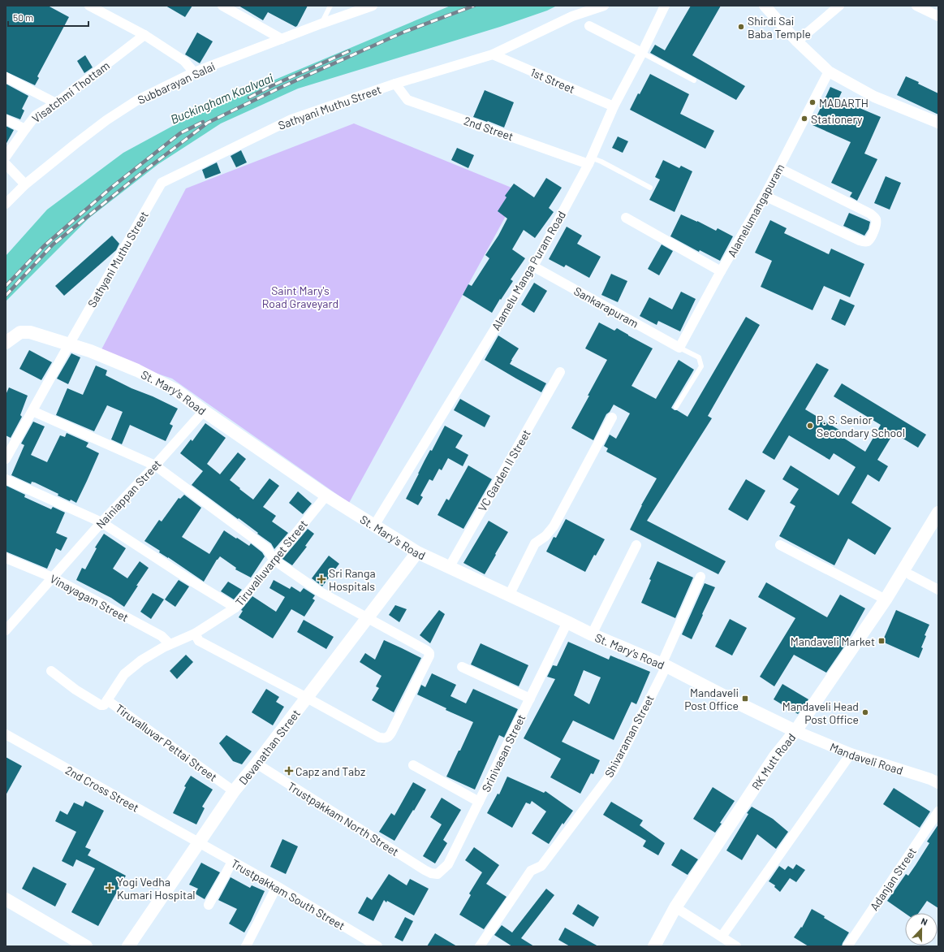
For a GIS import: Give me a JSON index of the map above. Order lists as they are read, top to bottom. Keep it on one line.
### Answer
{"streets":{"main road":["St. Mary's Road","Devanathan Street","RK Mutt Road"],"street":["1st Street","Subbarayan Salai","Visatchmi Thottam","Sathyani Muthu Street","2nd Street","Alamelumangapuram","Alamelu Manga Puram Road","Sankarapuram","VC Garden II Street","Nainiappan Street","Tiruvalluvarpet Street","Vinayagam Street","Shivaraman Street","Tiruvalluvar Pettai Street","Srinivasan Street","Mandaveli Road","2nd Cross Street","Trustpakkam North Street","Adanjan Street","Trustpakkam South Street"]},"crossings":[["1st Street","Sathyani Muthu Street"],["1st Street","Alamelu Manga Puram Road"],["Sathyani Muthu Street","2nd Street"],["Sathyani Muthu Street","St. Mary's Road"],["2nd Street","Alamelu Manga Puram Road"],["Alamelumangapuram","Sankarapuram"],["Alamelu Manga Puram Road","Sankarapuram"],["Alamelu Manga Puram Road","St. Mary's Road"],["St. Mary's Road","VC Garden II Street"],["St. Mary's Road","Nainiappan Street"],["St. Mary's Road","Tiruvalluvarpet Street"],["St. Mary's Road","Shivaraman Street"],["St. Mary's Road","Devanathan Street"],["St. Mary's Road","Srinivasan Street"],["St. Mary's Road","Mandaveli Road"],["St. Mary's Road","RK Mutt Road"],["Nainiappan Street","Vinayagam Street"],["Tiruvalluvarpet Street","Vinayagam Street"],["Tiruvalluvarpet Street","Tiruvalluvar Pettai Street"],["Tiruvalluvar Pettai Street","Devanathan Street"],["Devanathan Street","2nd Cross Street"],["Devanathan Street","Trustpakkam North Street"],["Devanathan Street","Trustpakkam South Street"],["Srinivasan Street","Trustpakkam North Street"],["Mandaveli Road","RK Mutt Road"],["2nd Cross Street","Trustpakkam South Street"]],"water":["Buckingham Kaalvaai"],"parks":["Saint Mary's Road Graveyard"],"places":{"other":["Shirdi Sai Baba Temple","MADARTH","Stationery","P. S. Senior Secondary School","Mandaveli Head Post Office"],"health":["Sri Ranga Hospitals","Capz and Tabz","Yogi Vedha Kumari Hospital"],"transit":["Mandaveli Market","Mandaveli Post Office"]},"scale_bar":"50 m","north":"top"}
